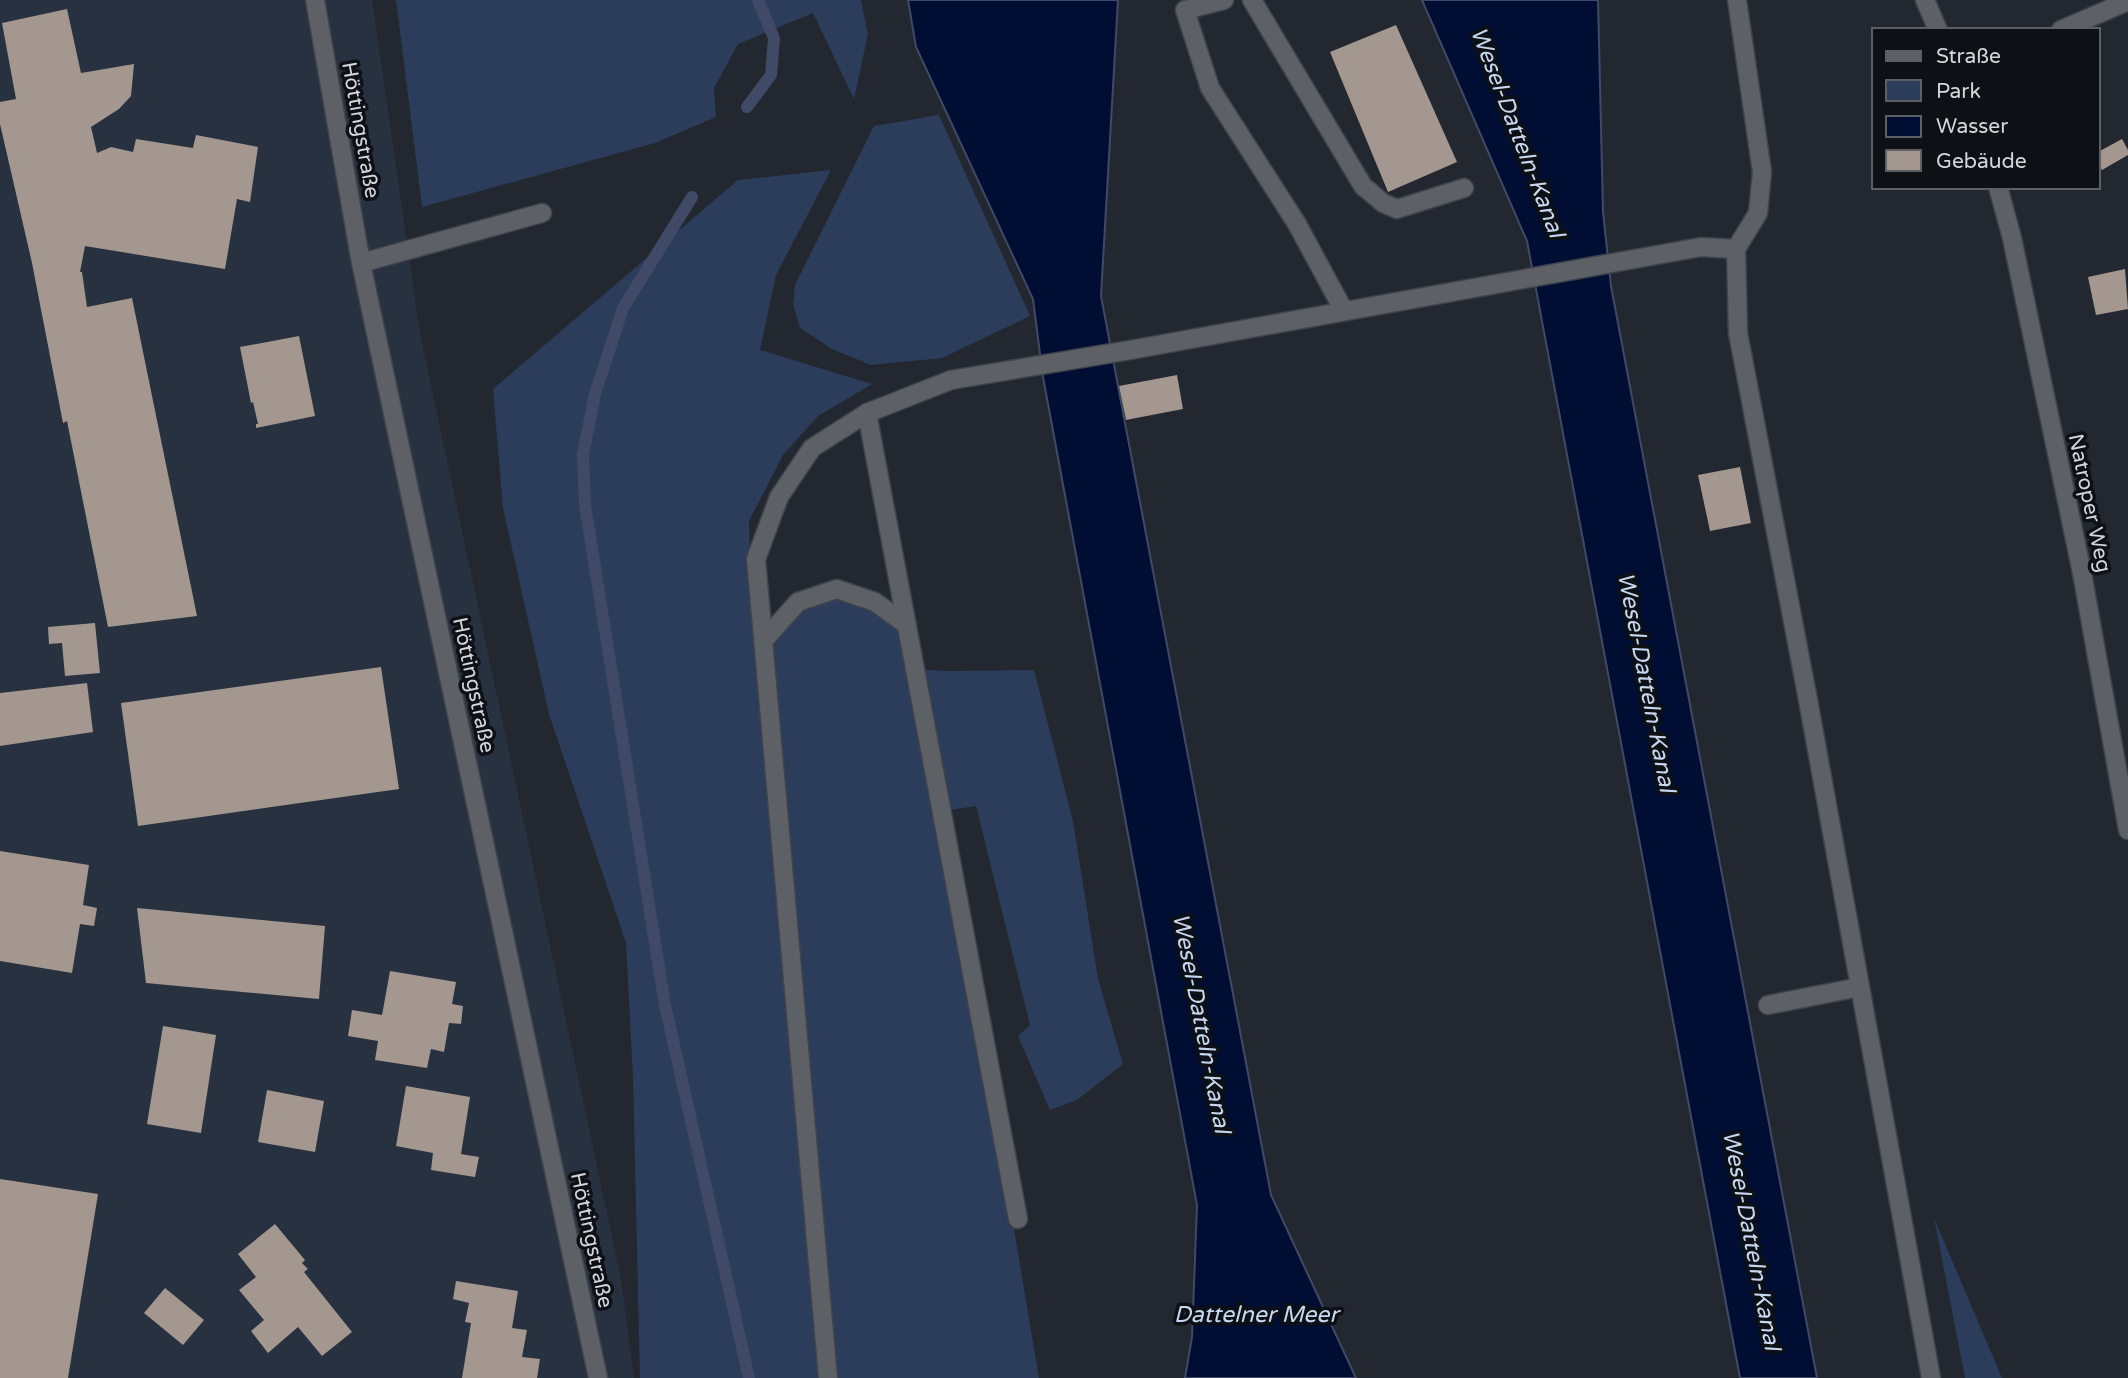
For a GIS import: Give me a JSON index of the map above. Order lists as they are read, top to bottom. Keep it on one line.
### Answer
{"streets":{"street":["Höttingstraße","Natroper Weg"]},"water":["Wesel-Datteln-Kanal","Dattelner Meer"],"legend":["Straße","Park","Wasser","Gebäude"]}
